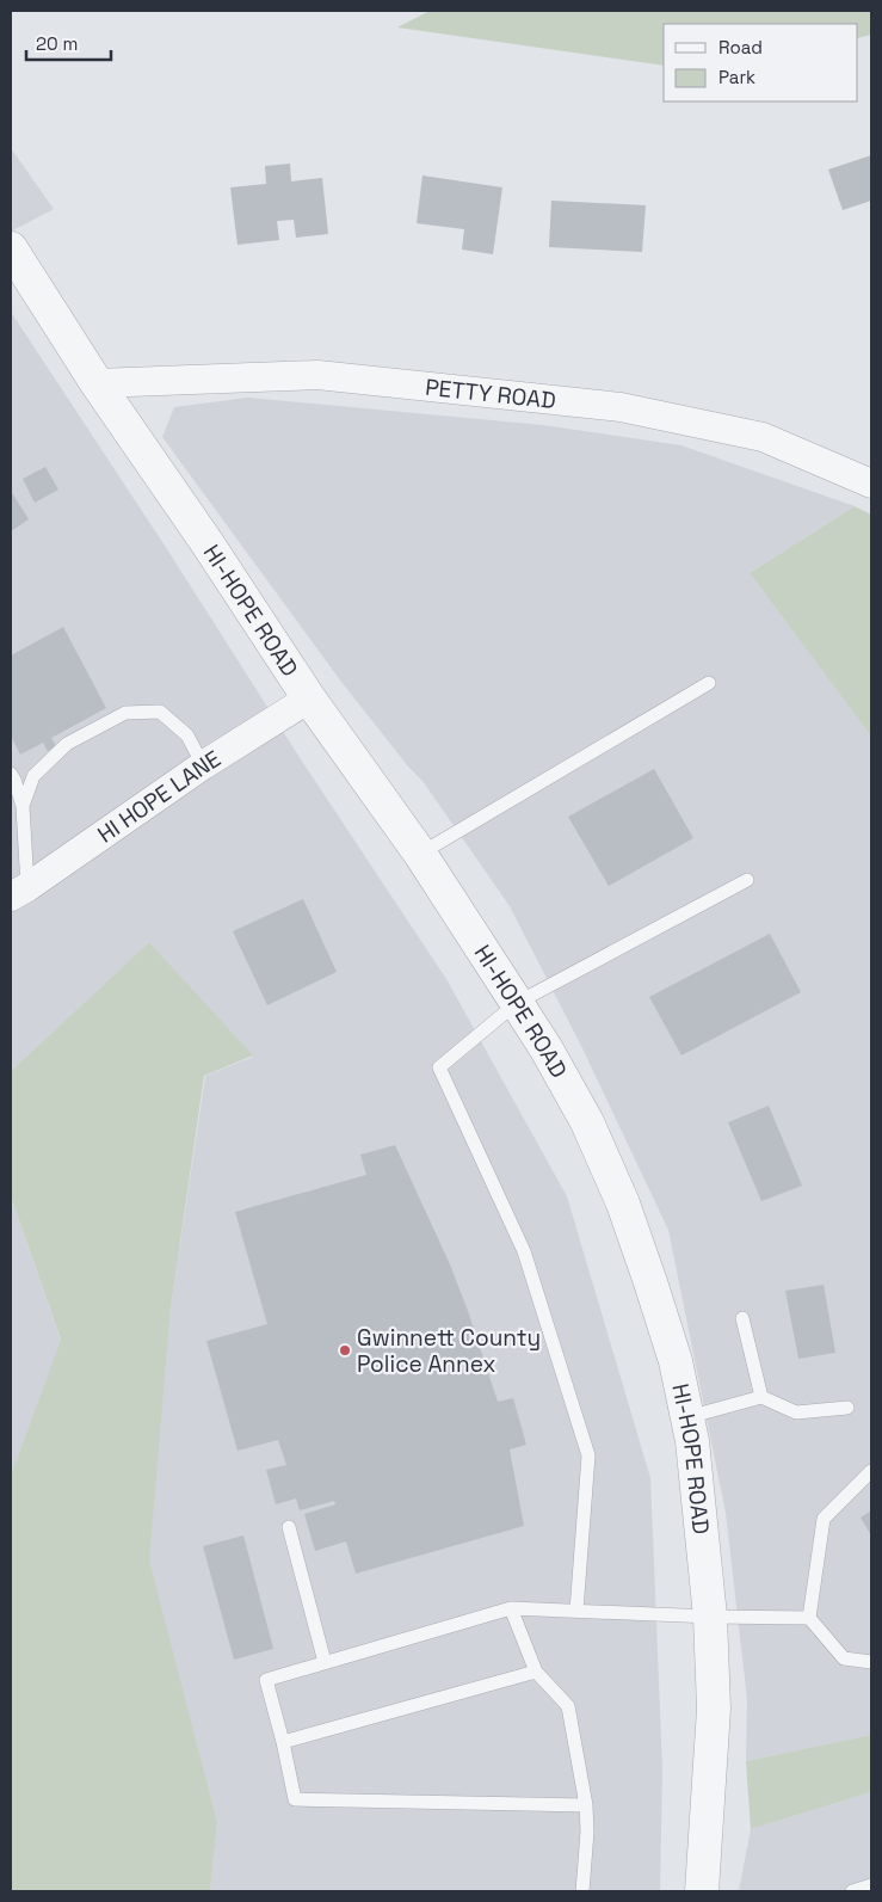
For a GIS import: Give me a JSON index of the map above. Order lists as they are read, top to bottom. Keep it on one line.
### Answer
{"streets":{"street":["PETTY ROAD","HI-HOPE ROAD","HI HOPE LANE"]},"crossings":[["PETTY ROAD","HI-HOPE ROAD"],["HI-HOPE ROAD","HI HOPE LANE"]],"places":["Gwinnett County Police Annex"],"legend":["Road","Park"],"scale_bar":"20 m"}
